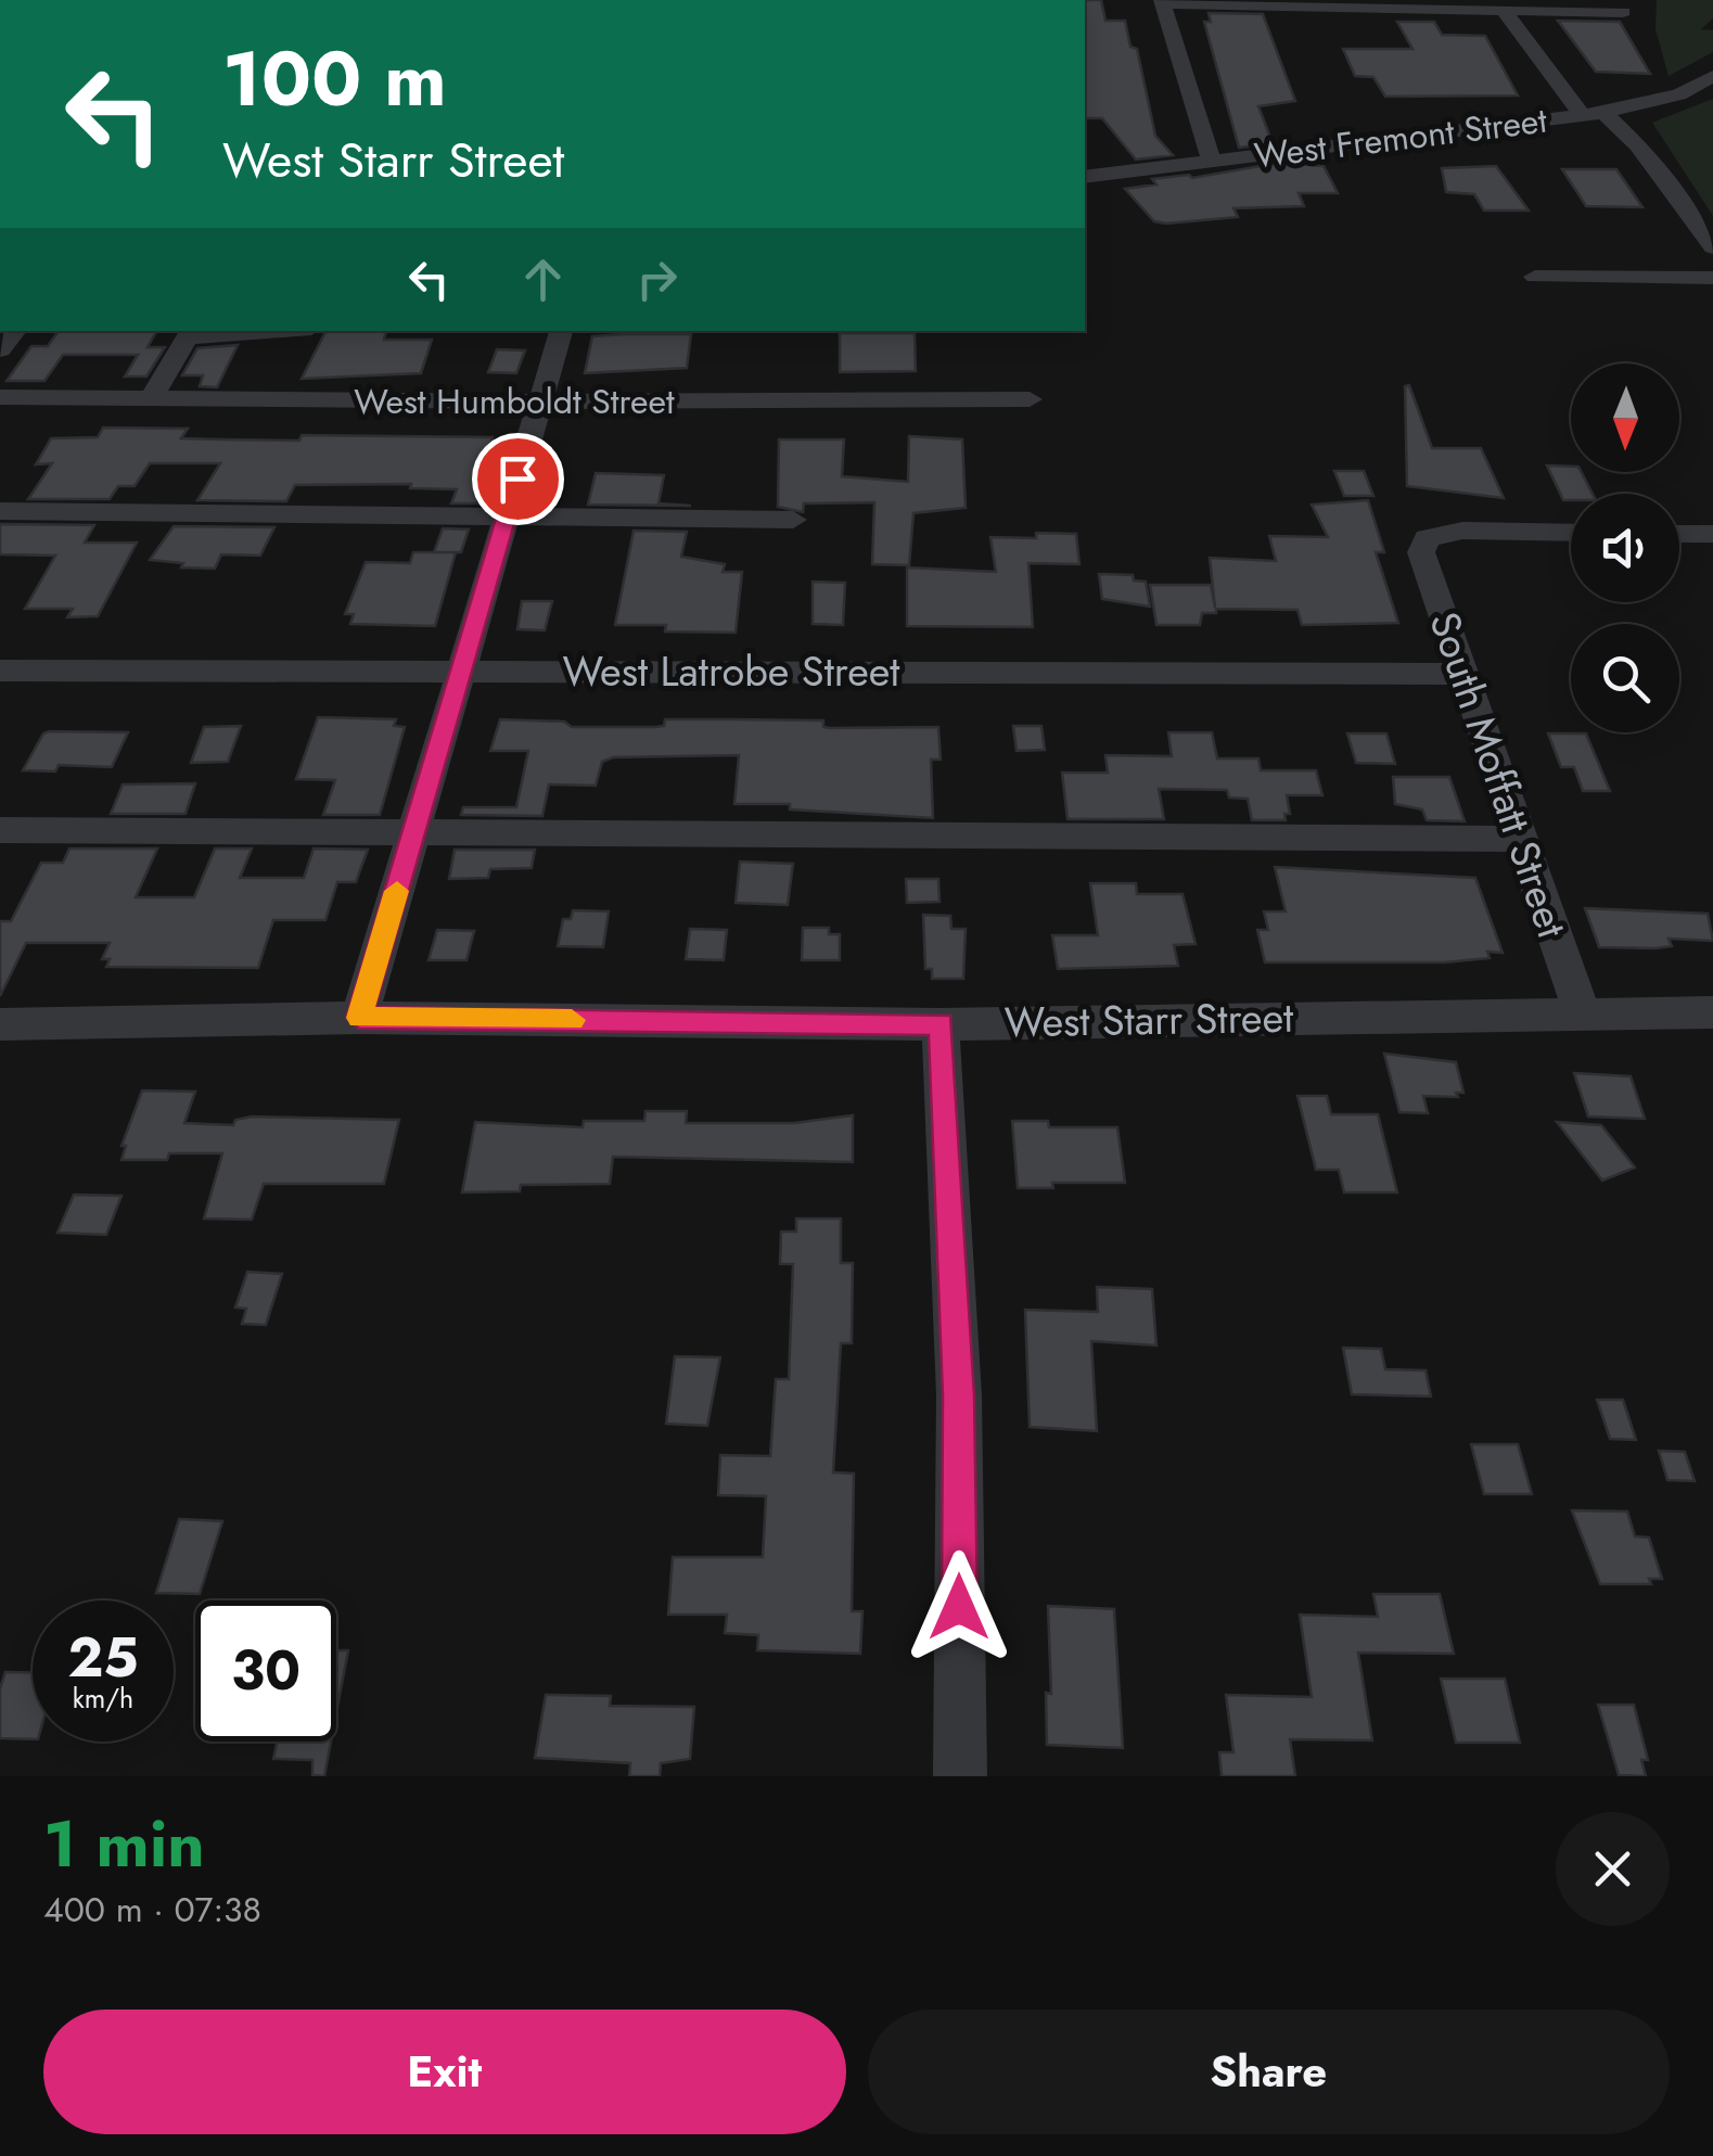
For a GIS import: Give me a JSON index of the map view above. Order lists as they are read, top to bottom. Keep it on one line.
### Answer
{"streets":{"street":["West Fremont Street","West Humboldt Street","West Latrobe Street","South Moffatt Street","West Starr Street"]},"crossings":[["West Latrobe Street","South Moffatt Street"],["South Moffatt Street","West Starr Street"]],"north":"bottom","page":{"turn":["100 m","West Starr Street"],"speed":"25 km/h","limit":"30","heading":["1 min","400 m · 07:38"],"buttons":["Exit","Share"]}}
